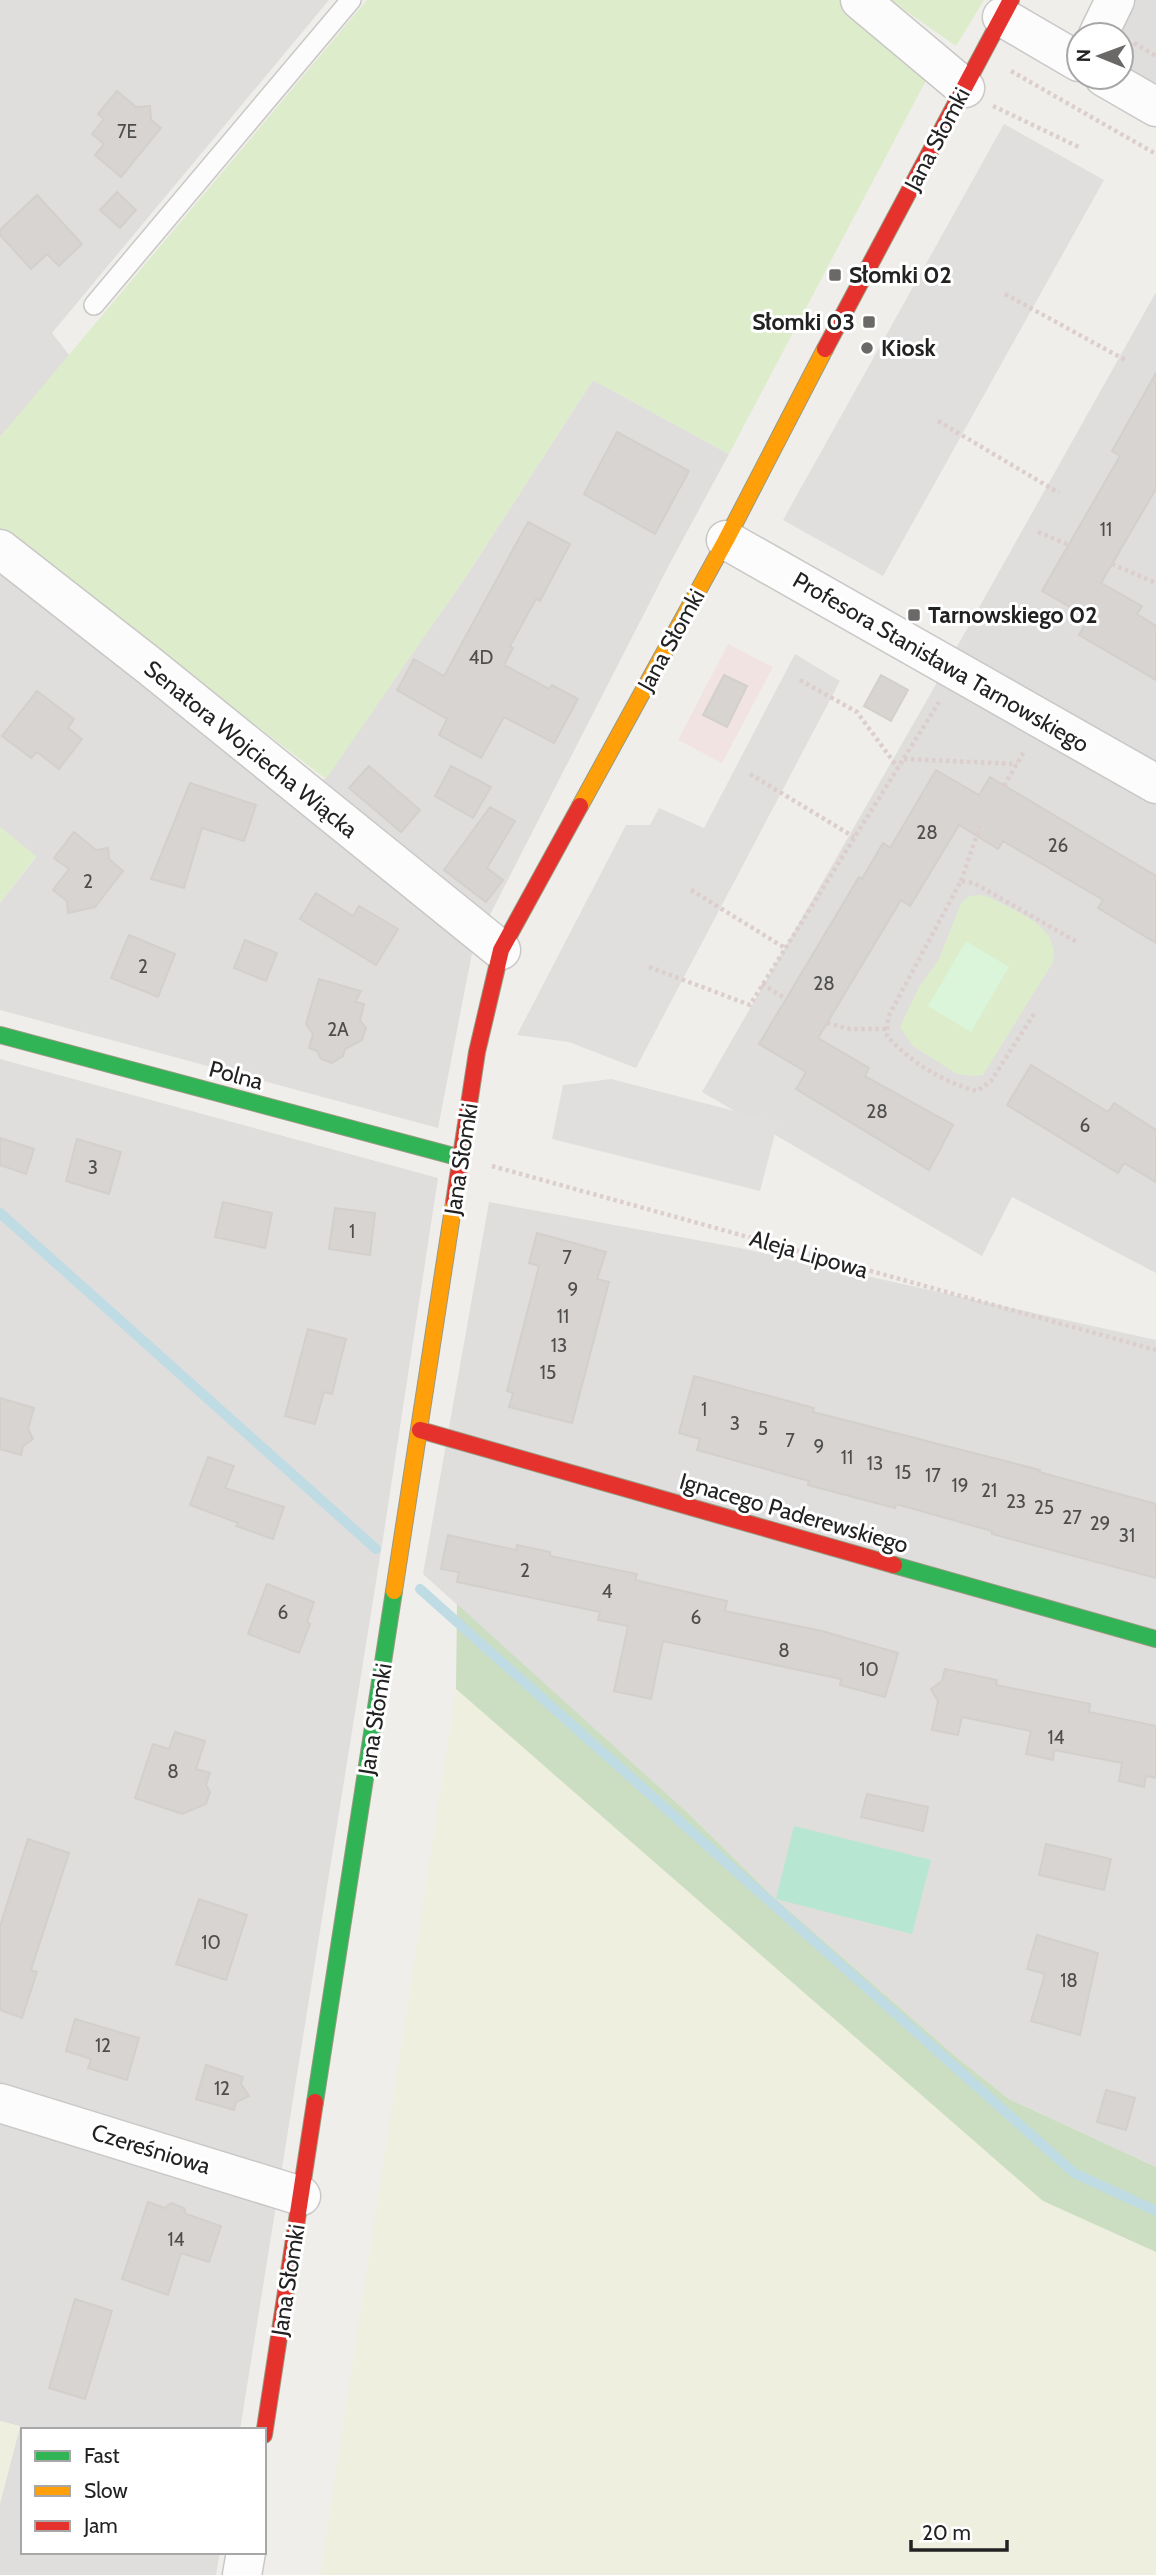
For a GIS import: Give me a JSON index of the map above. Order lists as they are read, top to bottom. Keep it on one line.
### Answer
{"streets":{"street":["Jana Słomki","Profesora Stanisława Tarnowskiego","Senatora Wojciecha Wiącka","Polna","Ignacego Paderewskiego","Czereśniowa"],"path":["Aleja Lipowa"]},"crossings":[["Jana Słomki","Profesora Stanisława Tarnowskiego"],["Jana Słomki","Senatora Wojciecha Wiącka"],["Jana Słomki","Polna"],["Jana Słomki","Aleja Lipowa"],["Jana Słomki","Ignacego Paderewskiego"],["Jana Słomki","Czereśniowa"],["Polna","Aleja Lipowa"]],"places":{"transit":["Słomki 02","Słomki 03","Tarnowskiego 02"],"other":["Kiosk"]},"house_numbers":["7E","11","4D","28","26","2","2","28","2A","28","6","3","1","7","9","11","13","15","1","3","5","7","9","11","13","15","17","19","21","23","25","27","29","31","2","4","6","6","8","10","14","8","10","18","12","12","14"],"legend":["Fast","Slow","Jam"],"scale_bar":"20 m","north":"left"}
